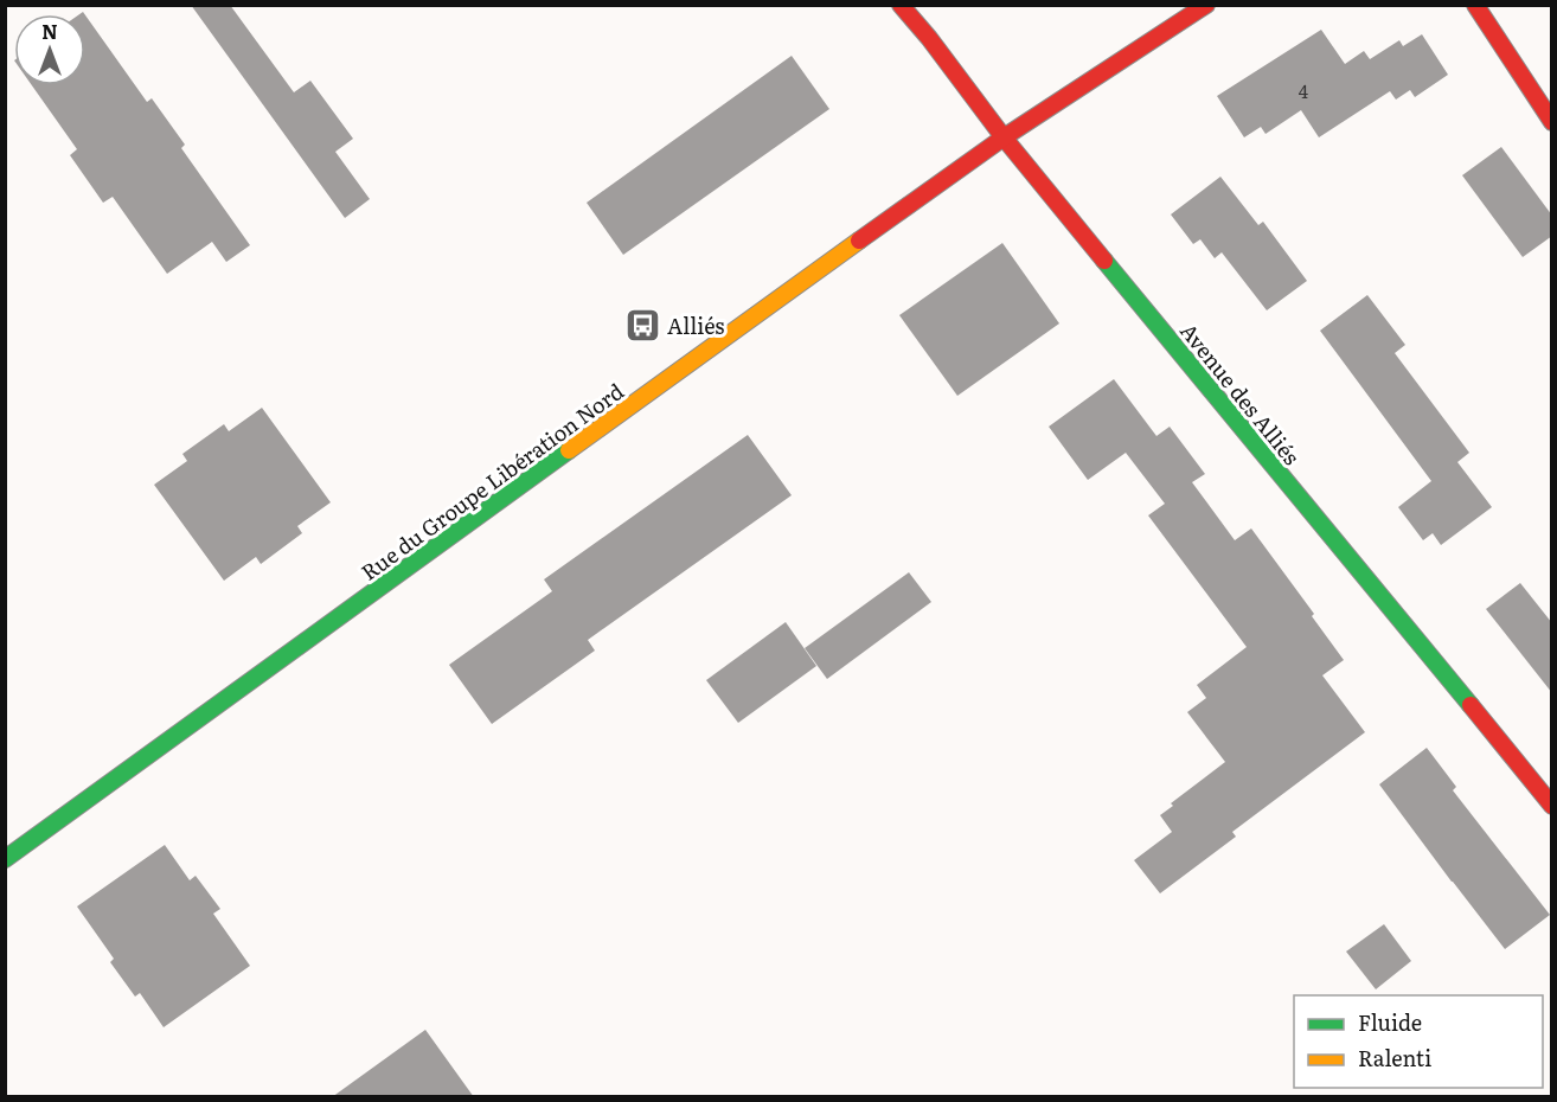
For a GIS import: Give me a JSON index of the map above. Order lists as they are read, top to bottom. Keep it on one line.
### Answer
{"streets":{"street":["Avenue des Alliés","Rue du Groupe Libération Nord"]},"crossings":[["Avenue des Alliés","Rue du Groupe Libération Nord"]],"places":{"bus stop":["Alliés"]},"house_numbers":["4"],"legend":["Fluide","Ralenti"],"north":"top"}
